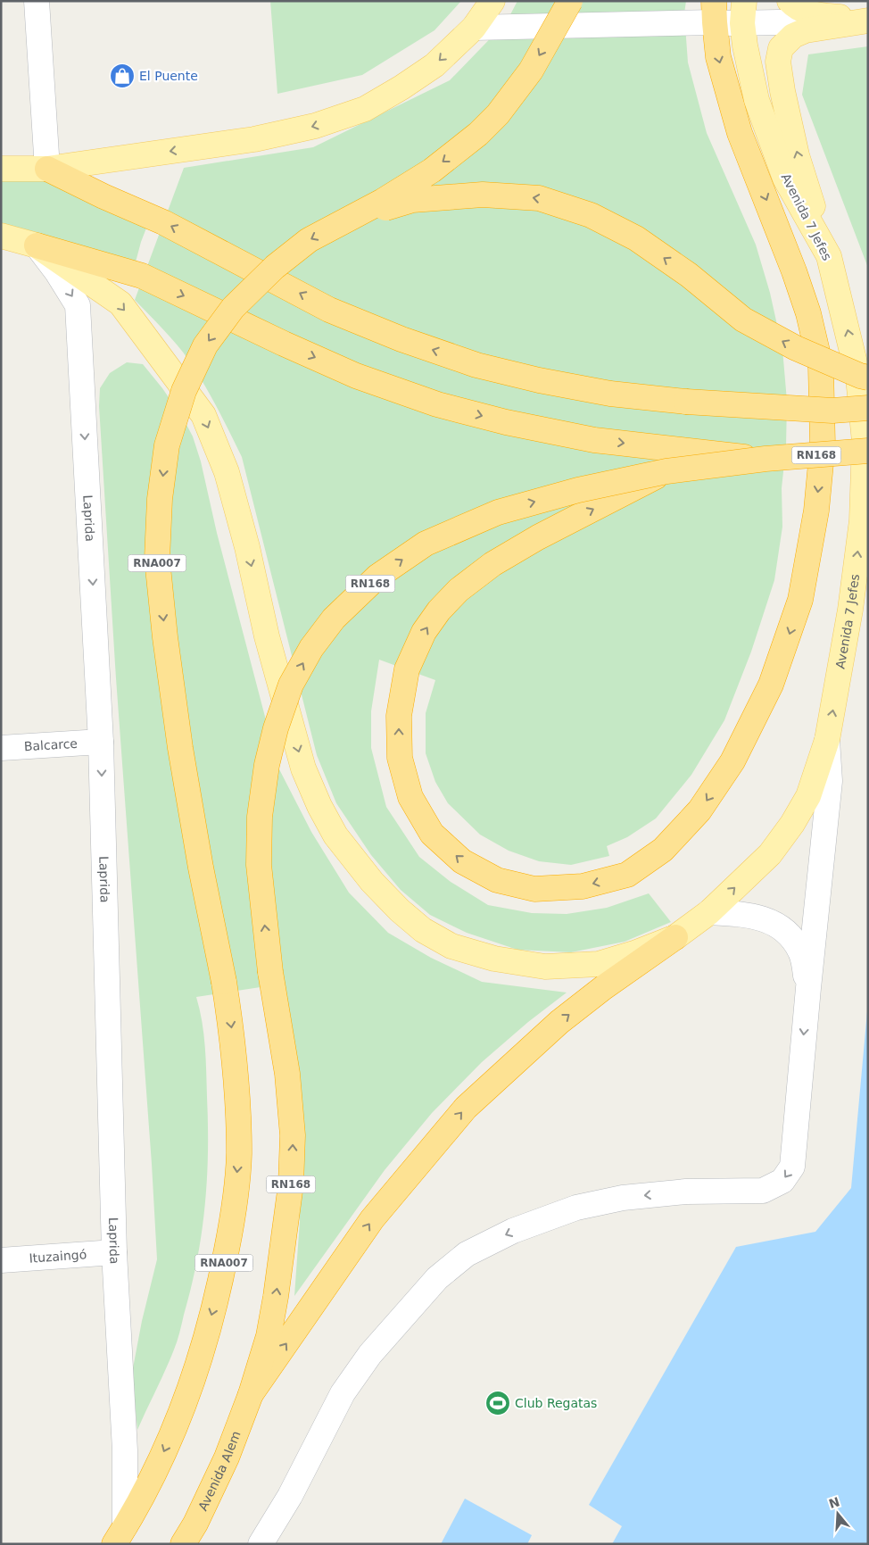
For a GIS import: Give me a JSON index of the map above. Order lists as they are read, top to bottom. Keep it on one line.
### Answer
{"streets":{"highway":["RN168","RNA007","Avenida Alem"],"main road":["Avenida 7 Jefes"],"street":["Laprida","Balcarce","Ituzaingó"]},"crossings":[["Avenida 7 Jefes","Laprida"],["RN168","Avenida Alem"],["Laprida","RNA007"],["Laprida","Balcarce"],["Laprida","Ituzaingó"]],"one_way":["Laprida"],"places":{"shop":["El Puente"],"sports":["Club Regatas"]},"north":"top"}
